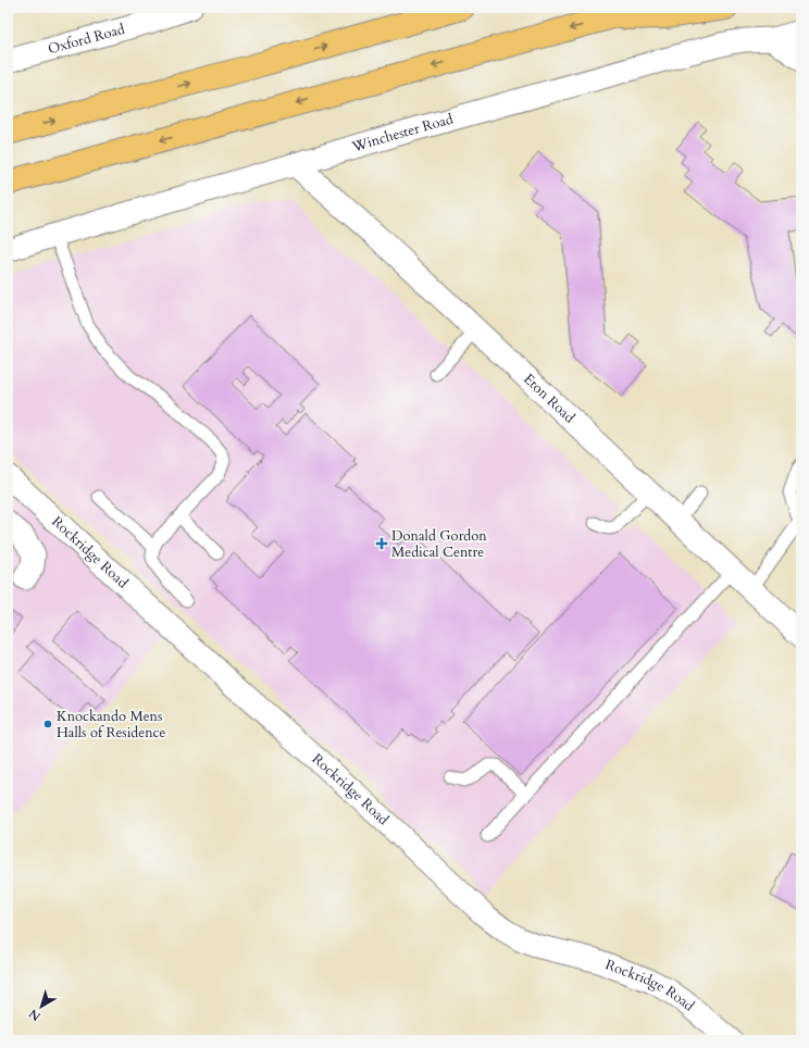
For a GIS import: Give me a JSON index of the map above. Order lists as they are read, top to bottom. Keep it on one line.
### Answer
{"streets":{"street":["Oxford Road","Winchester Road","Eton Road","Rockridge Road"]},"crossings":[["Winchester Road","Eton Road"]],"places":{"health":["Donald Gordon Medical Centre"],"other":["Knockando Mens Halls of Residence"]},"north":"bottom left"}
